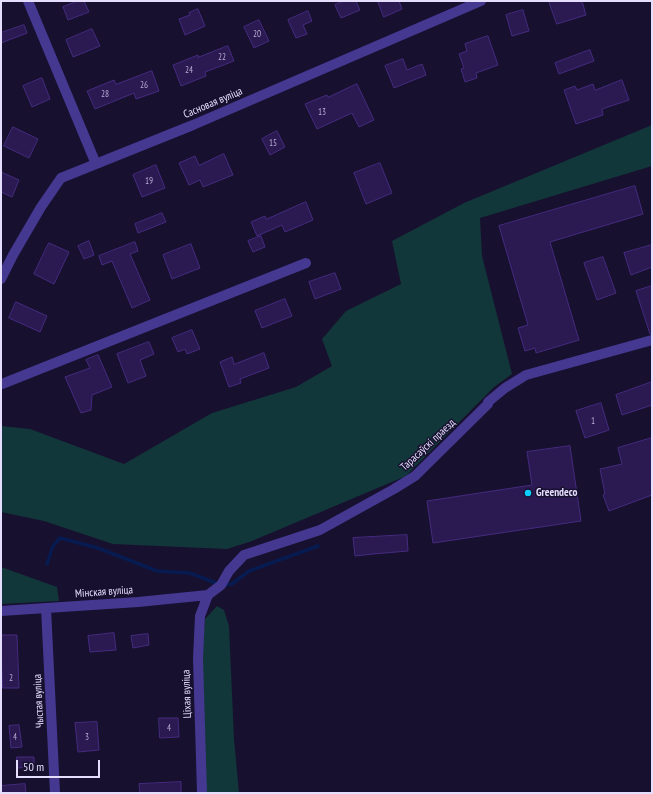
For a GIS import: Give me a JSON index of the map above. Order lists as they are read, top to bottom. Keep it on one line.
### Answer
{"streets":{"street":["Сасновая вуліца","Тарасаўскі праезд","Мінская вуліца","Ціхая вуліца","Чыстая вуліца"]},"crossings":[["Тарасаўскі праезд","Мінская вуліца"],["Тарасаўскі праезд","Ціхая вуліца"],["Мінская вуліца","Ціхая вуліца"],["Мінская вуліца","Чыстая вуліца"]],"places":["Greendeco"],"house_numbers":["20","22","24","26","28","13","15","19","1","2","4","4","3"],"scale_bar":"50 m"}
